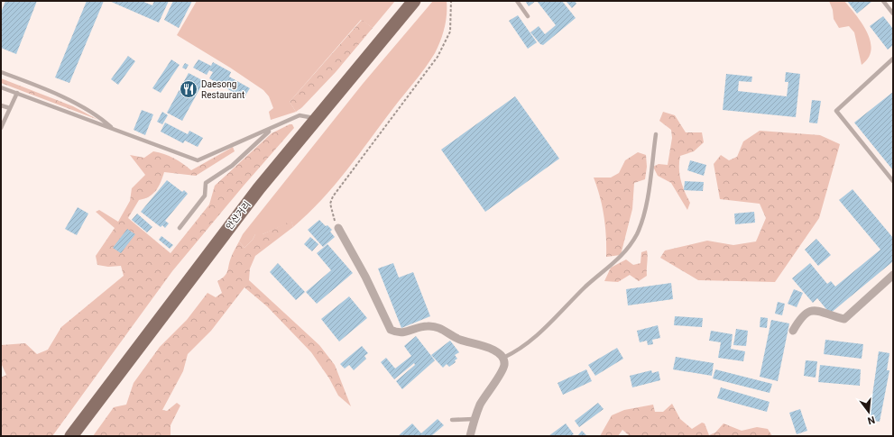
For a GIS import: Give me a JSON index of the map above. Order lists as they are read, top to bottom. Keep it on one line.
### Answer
{"streets":{"main road":["안산거리"]},"places":{"restaurant":["Daesong Restaurant"]},"north":"bottom"}
